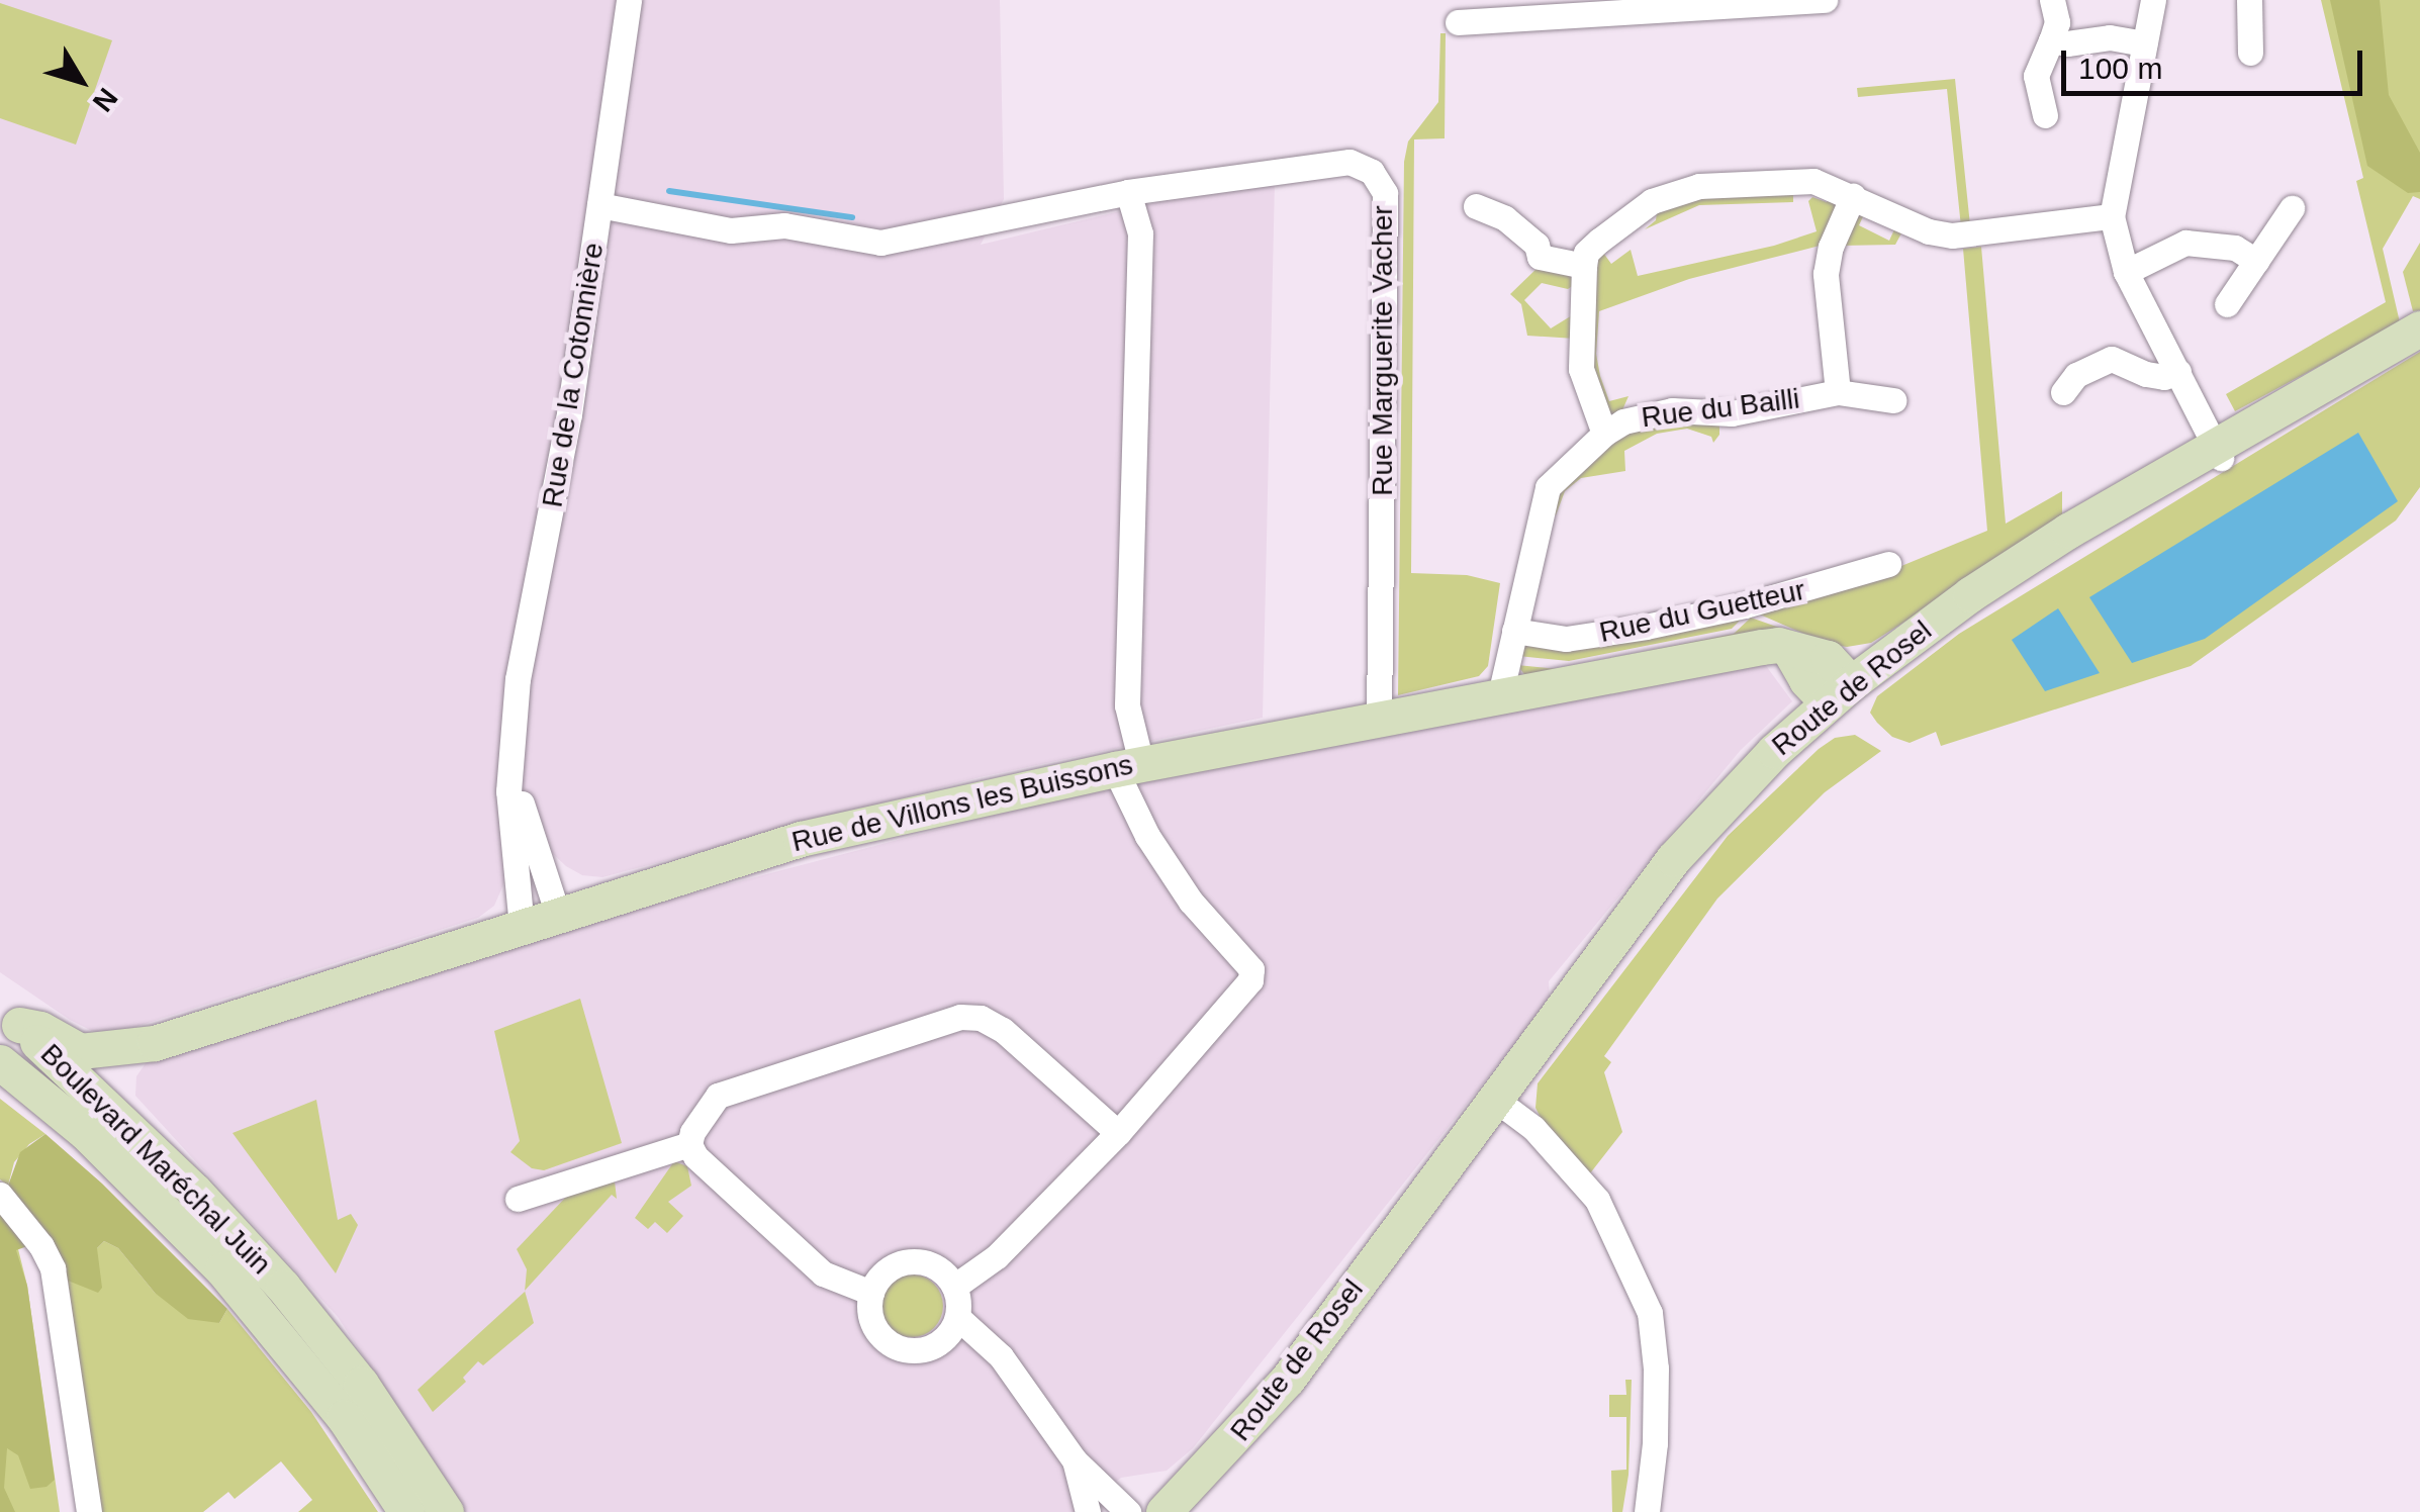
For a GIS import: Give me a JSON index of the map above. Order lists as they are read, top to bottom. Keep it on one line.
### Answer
{"streets":{"street":["Rue Marguerite Vacher","Rue de la Cotonnière","Rue du Bailli","Rue du Guetteur","Route de Rosel","Rue de Villons les Buissons","Boulevard Maréchal Juin"]},"crossings":[["Rue Marguerite Vacher","Rue de la Cotonnière"],["Rue Marguerite Vacher","Rue de Villons les Buissons"],["Rue de la Cotonnière","Rue de Villons les Buissons"],["Rue du Bailli","Rue du Guetteur"],["Rue du Bailli","Rue de Villons les Buissons"],["Route de Rosel","Rue de Villons les Buissons"],["Rue de Villons les Buissons","Boulevard Maréchal Juin"]],"scale_bar":"100 m","north":"bottom right"}
